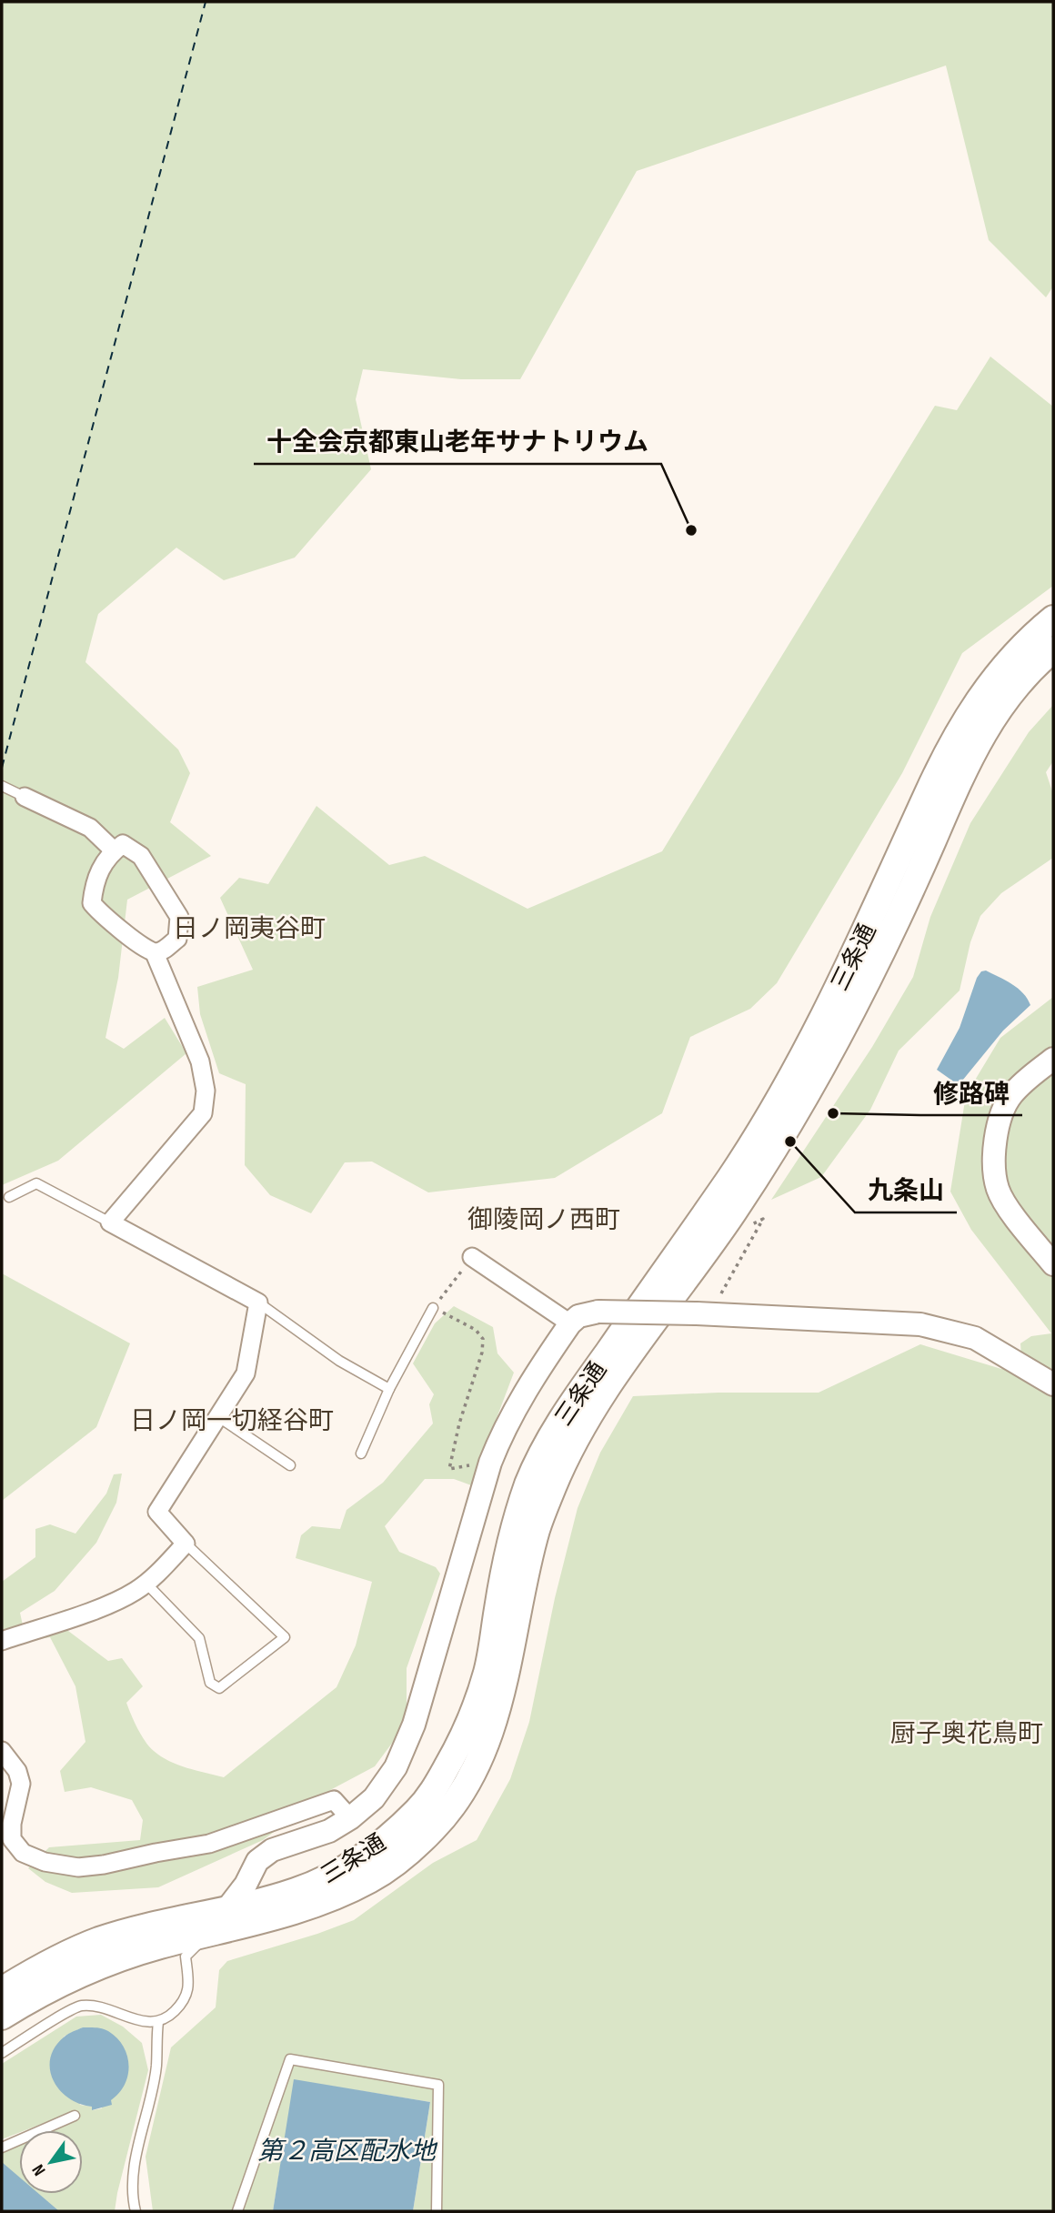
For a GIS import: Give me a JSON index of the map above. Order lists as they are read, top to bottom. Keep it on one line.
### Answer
{"streets":{"main road":["三条通"]},"districts":["日ノ岡夷谷町","御陵岡ノ西町","日ノ岡一切経谷町","厨子奥花鳥町"],"water":["第２高区配水地"],"places":["十全会京都東山老年サナトリウム","修路碑","九条山"],"north":"bottom left"}
